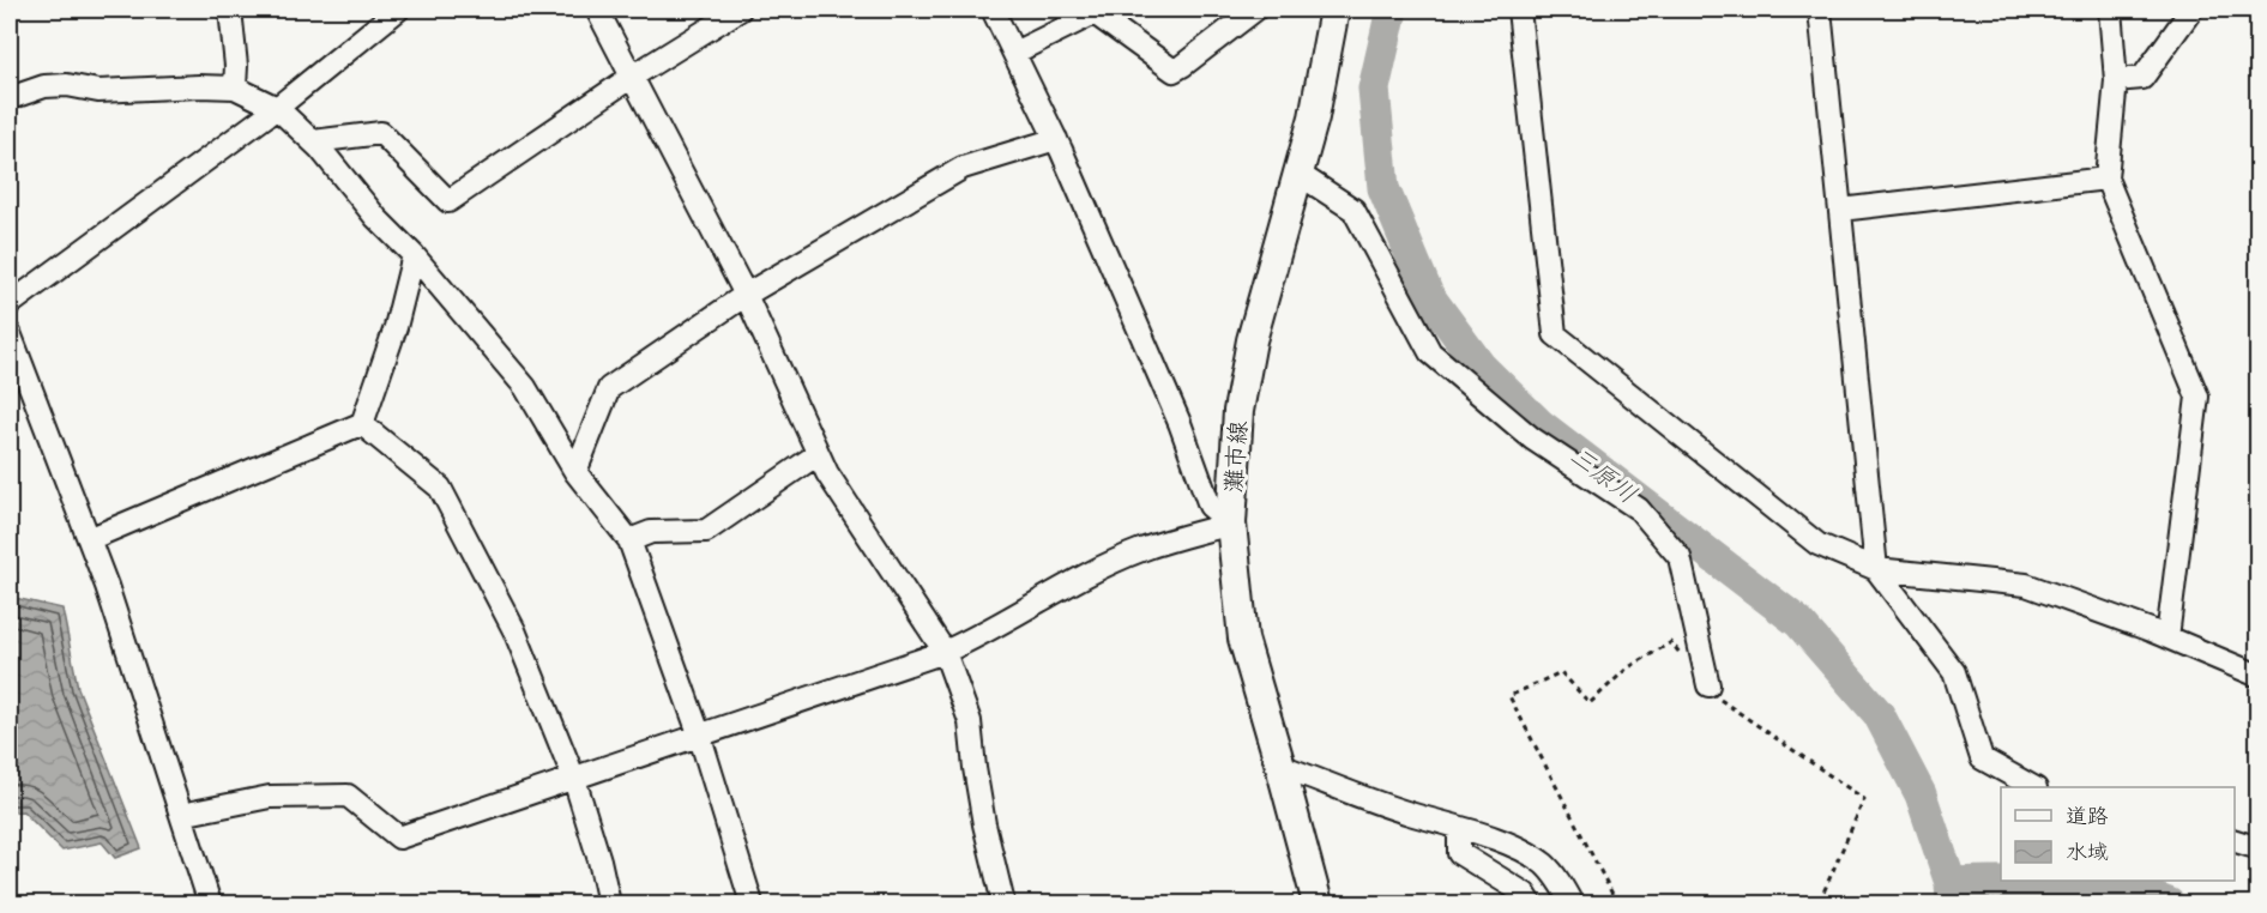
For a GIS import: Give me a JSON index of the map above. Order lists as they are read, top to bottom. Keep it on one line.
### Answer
{"streets":{"main road":["灘市線"]},"water":["三原川"],"legend":["道路","水域"]}
